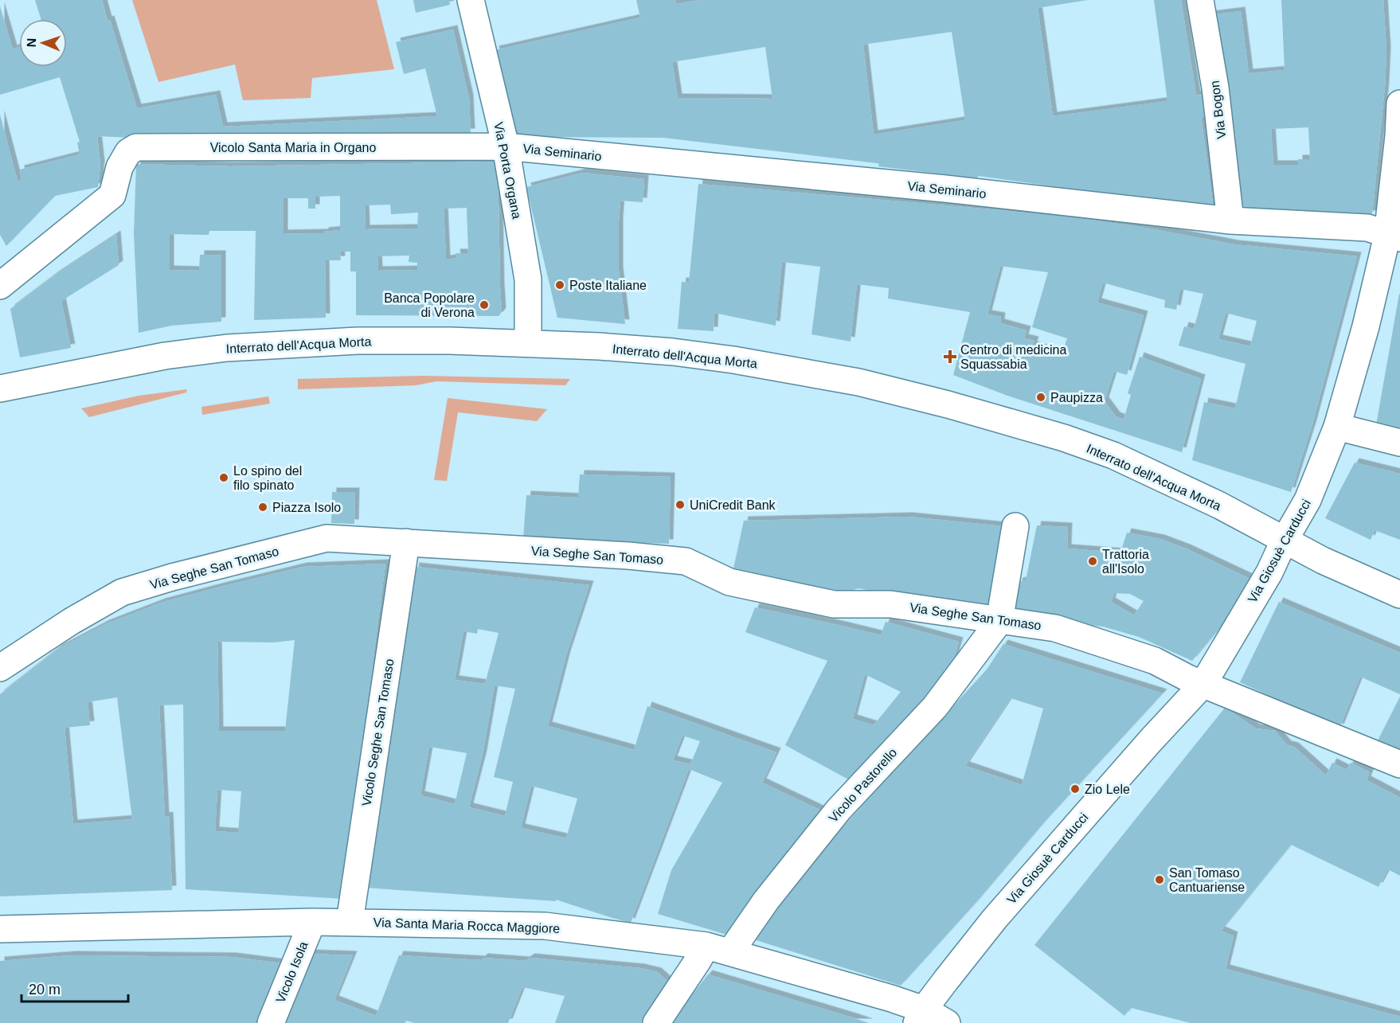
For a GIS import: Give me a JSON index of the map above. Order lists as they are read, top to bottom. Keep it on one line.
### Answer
{"streets":{"street":["Via Bogon","Vicolo Santa Maria in Organo","Via Seminario","Via Porta Organa","Interrato dell'Acqua Morta","Via Giosuè Carducci","Via Seghe San Tomaso","Vicolo Seghe San Tomaso","Vicolo Pastorello","Via Santa Maria Rocca Maggiore","Vicolo Isola"]},"crossings":[["Via Bogon","Via Seminario"],["Vicolo Santa Maria in Organo","Via Seminario"],["Vicolo Santa Maria in Organo","Via Porta Organa"],["Via Seminario","Via Porta Organa"],["Via Seminario","Via Giosuè Carducci"],["Via Porta Organa","Interrato dell'Acqua Morta"],["Interrato dell'Acqua Morta","Via Giosuè Carducci"],["Via Giosuè Carducci","Via Seghe San Tomaso"],["Via Giosuè Carducci","Via Santa Maria Rocca Maggiore"],["Via Seghe San Tomaso","Vicolo Seghe San Tomaso"],["Via Seghe San Tomaso","Vicolo Pastorello"],["Vicolo Seghe San Tomaso","Via Santa Maria Rocca Maggiore"],["Vicolo Pastorello","Via Santa Maria Rocca Maggiore"],["Via Santa Maria Rocca Maggiore","Vicolo Isola"]],"places":{"other":["Poste Italiane","Banca Popolare di Verona","Paupizza","Lo spino del filo spinato","UniCredit Bank","Piazza Isolo","Trattoria all'Isolo","Zio Lele","San Tomaso Cantuariense"],"health":["Centro di medicina Squassabia"]},"scale_bar":"20 m","north":"left"}
